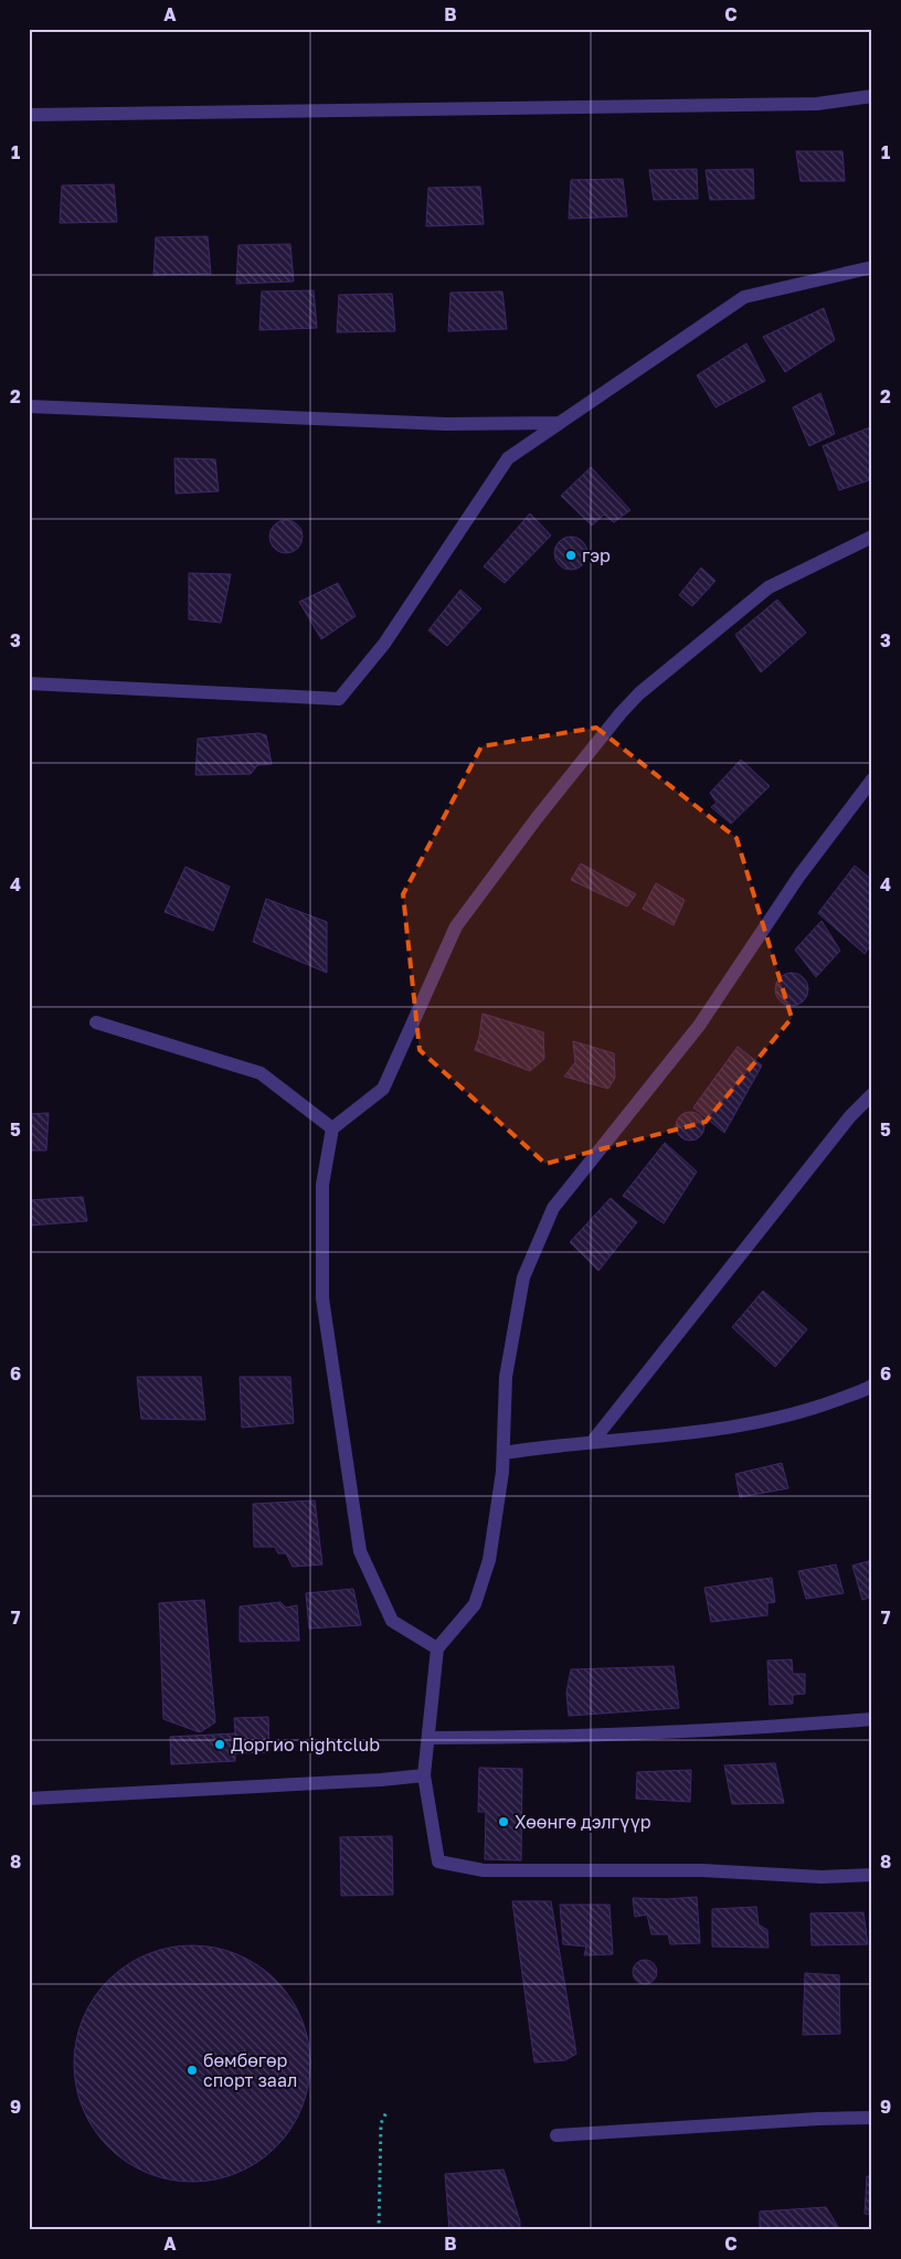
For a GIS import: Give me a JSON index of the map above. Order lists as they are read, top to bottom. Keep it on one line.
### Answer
{"places":["гэр","Доргио nightclub","Хөөнгө дэлгүүр","бөмбөгөр спорт заал"],"grid":{"columns":["A","B","C"],"rows":["1","2","3","4","5","6","7","8","9"]}}
